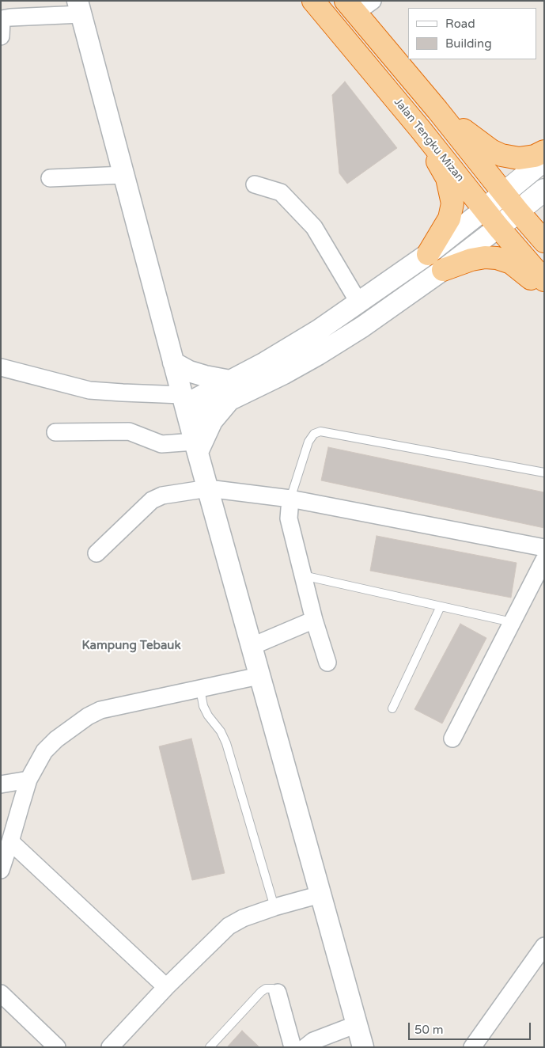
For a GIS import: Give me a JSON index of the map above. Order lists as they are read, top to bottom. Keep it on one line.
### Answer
{"streets":{"highway":["Jalan Tengku Mizan"]},"districts":["Kampung Tebauk"],"legend":["Road","Building"],"scale_bar":"50 m"}
